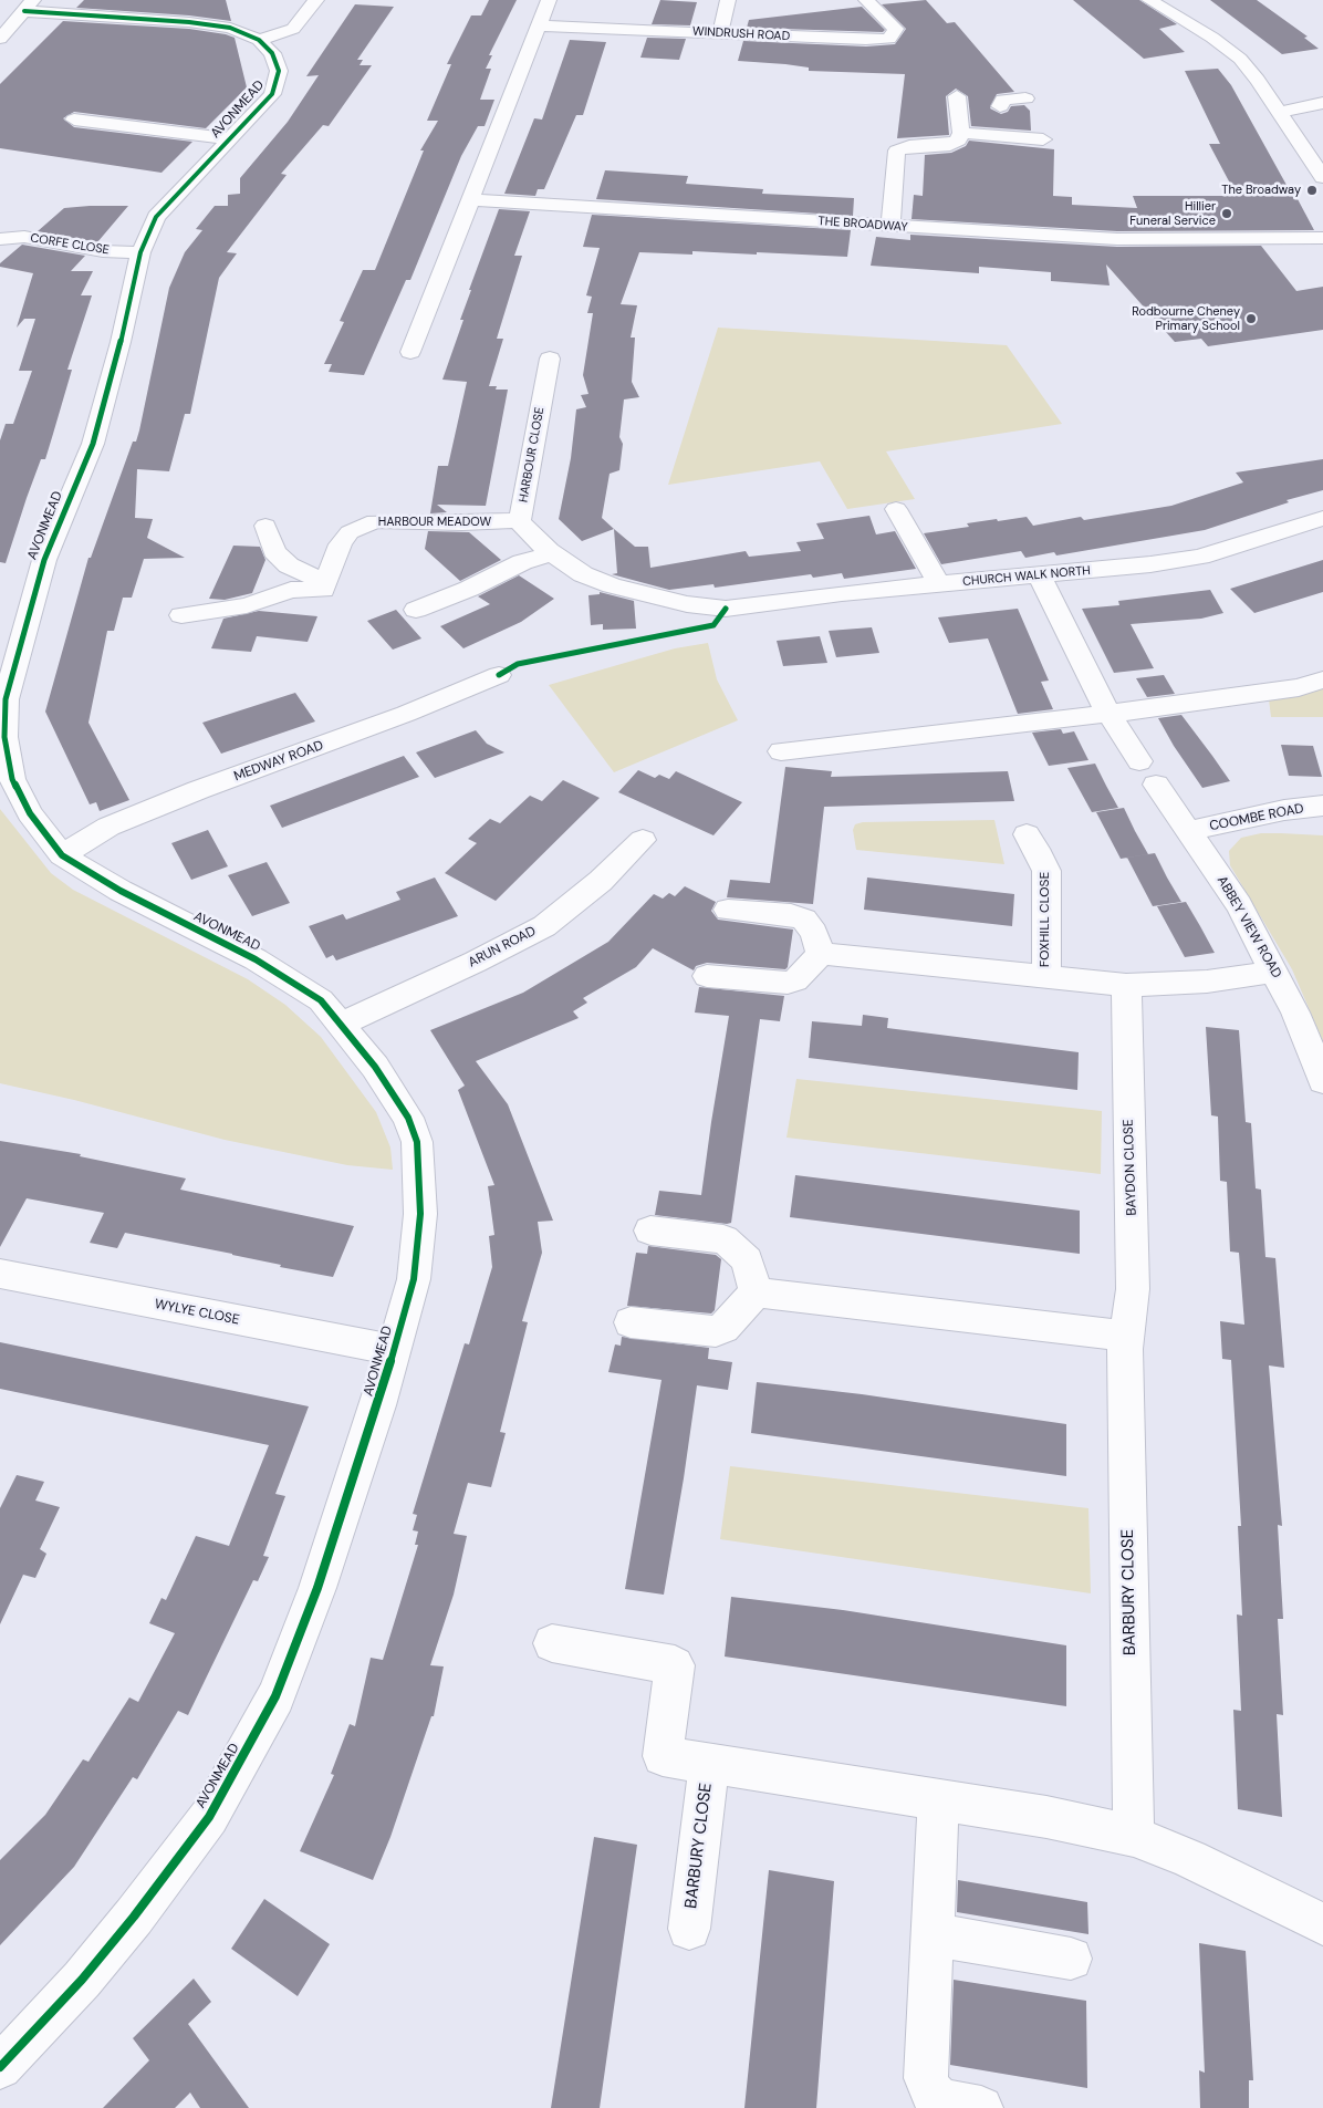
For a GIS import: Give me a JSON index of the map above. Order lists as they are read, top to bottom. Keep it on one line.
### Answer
{"streets":{"street":["WINDRUSH ROAD","AVONMEAD","THE BROADWAY","CORFE CLOSE","HARBOUR CLOSE","HARBOUR MEADOW","CHURCH WALK NORTH","MEDWAY ROAD","COOMBE ROAD","FOXHILL CLOSE","ABBEY VIEW ROAD","ARUN ROAD","BAYDON CLOSE","WYLYE CLOSE","BARBURY CLOSE"]},"crossings":[["AVONMEAD","CORFE CLOSE"],["AVONMEAD","MEDWAY ROAD"],["AVONMEAD","ARUN ROAD"],["AVONMEAD","WYLYE CLOSE"],["HARBOUR CLOSE","HARBOUR MEADOW"],["HARBOUR CLOSE","CHURCH WALK NORTH"],["COOMBE ROAD","ABBEY VIEW ROAD"],["BAYDON CLOSE","BARBURY CLOSE"]],"places":["The Broadway","Hillier Funeral Service","Rodbourne Cheney Primary School"]}
